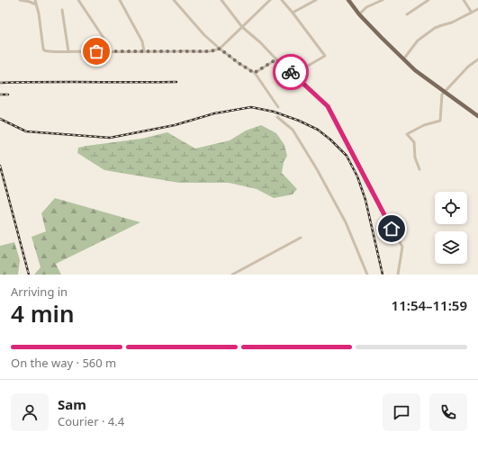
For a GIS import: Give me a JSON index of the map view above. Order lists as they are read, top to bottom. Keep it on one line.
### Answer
{"page":{"heading":["4 min","Arriving in","11:54–11:59"],"panel":["Sam","Courier · 4.4"],"bar":"On the way · 560 m"}}
